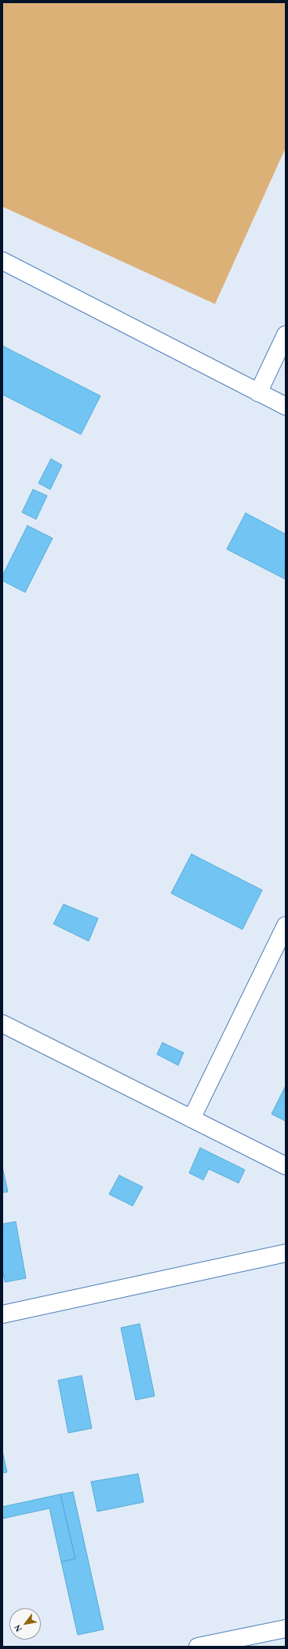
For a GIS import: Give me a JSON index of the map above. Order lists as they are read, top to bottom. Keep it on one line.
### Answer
{"north":"bottom left"}
